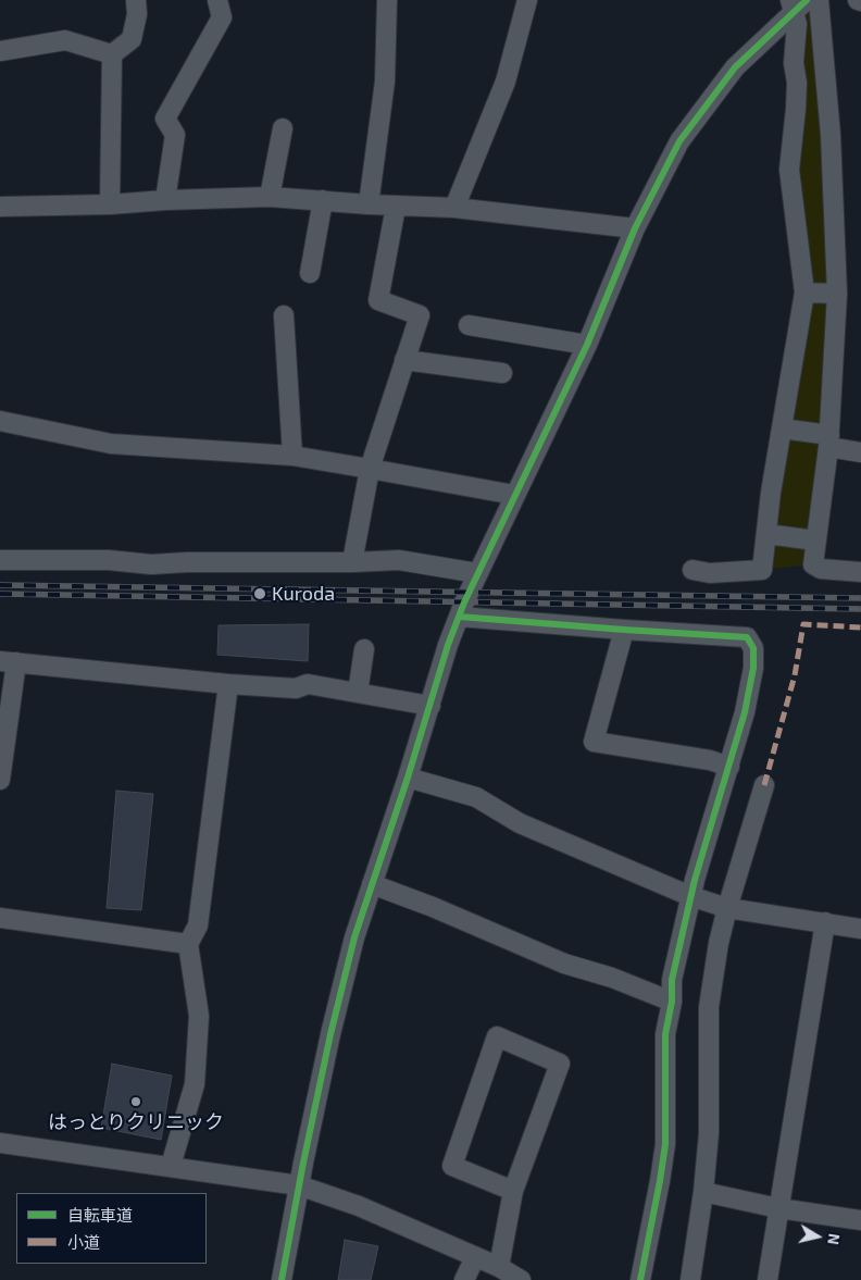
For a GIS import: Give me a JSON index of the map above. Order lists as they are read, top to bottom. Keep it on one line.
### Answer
{"places":["Kuroda","はっとりクリニック"],"legend":["自転車道","小道"],"north":"right"}
